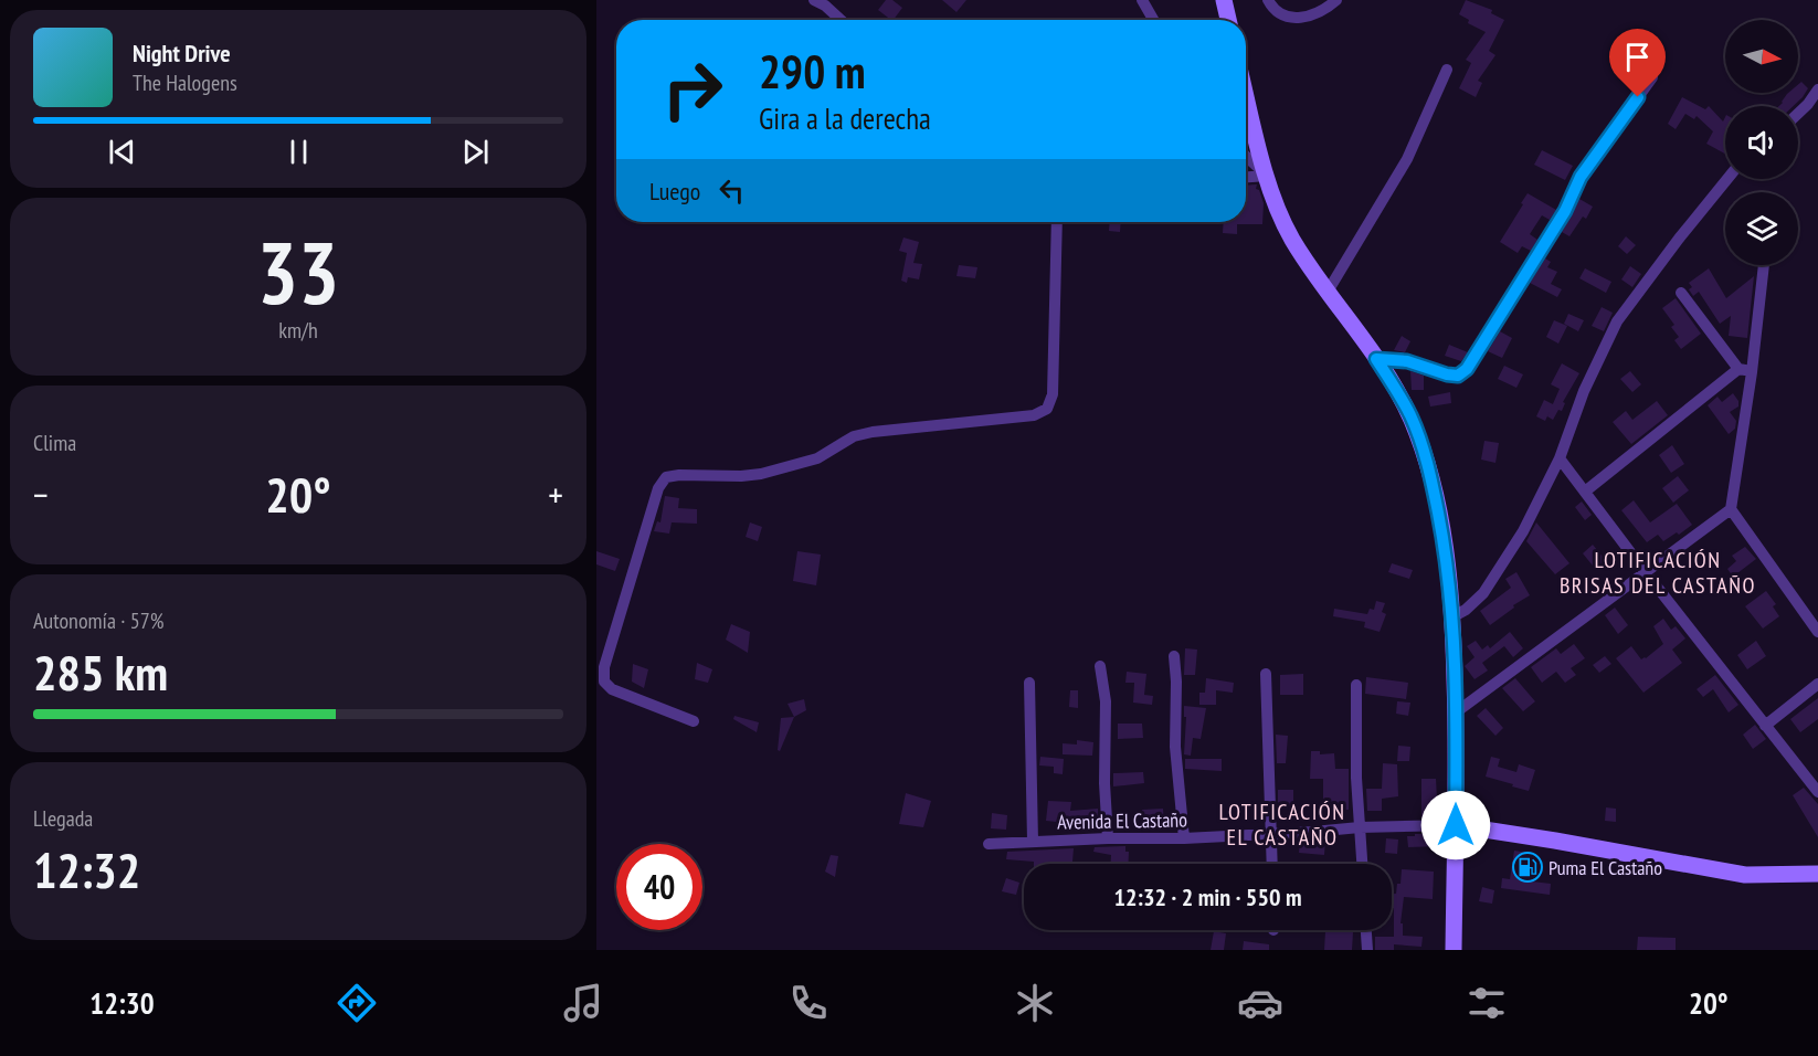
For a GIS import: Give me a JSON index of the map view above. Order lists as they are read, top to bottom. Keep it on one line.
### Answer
{"streets":{"street":["Avenida El Castaño"]},"districts":["LOTIFICACIÓN BRISAS DEL CASTAÑO","LOTIFICACIÓN EL CASTAÑO"],"places":{"fuel station":["Puma El Castaño"]},"north":"right","page":{"turn":["290 m","Gira a la derecha"],"song":["Night Drive","The Halogens"],"then":"Luego","tile":[["33","km/h"],"Clima",["Autonomía · 57%","285 km"],["Llegada","12:32"]],"heat":["−","20°","+"],"limit":"40","trip":"12:32 · 2 min · 550 m","tabs":["12:30","20°"]}}
